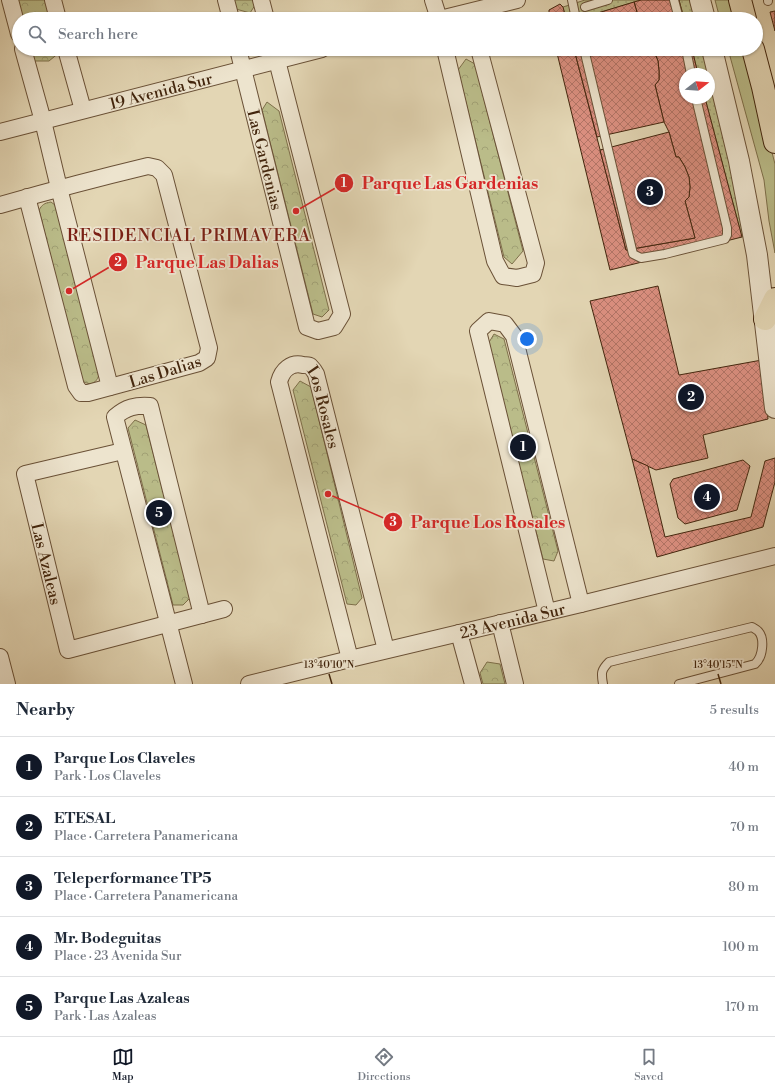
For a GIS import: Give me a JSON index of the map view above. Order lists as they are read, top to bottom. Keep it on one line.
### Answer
{"streets":{"street":["19 Avenida Sur","Las Gardenias","Las Dalias","Los Rosales","Las Azaleas","23 Avenida Sur"]},"crossings":[["19 Avenida Sur","Las Gardenias"],["19 Avenida Sur","Las Dalias"],["Los Rosales","23 Avenida Sur"]],"districts":["RESIDENCIAL PRIMAVERA"],"places":["Parque Las Gardenias","Parque Las Dalias","Parque Los Rosales"],"north":"right","page":{"search":"Search here","pins":["3","2","1","4","5"],"heading":["Nearby","5 results"],"list":[{"mark":"1","name":"Parque Los Claveles","note":"Park · Los Claveles","value":"40 m"},{"mark":"2","name":"ETESAL","note":"Place · Carretera Panamericana","value":"70 m"},{"mark":"3","name":"Teleperformance TP5","note":"Place · Carretera Panamericana","value":"80 m"},{"mark":"4","name":"Mr. Bodeguitas","note":"Place · 23 Avenida Sur","value":"100 m"},{"mark":"5","name":"Parque Las Azaleas","note":"Park · Las Azaleas","value":"170 m"}],"nav":["Map","Directions","Saved"]},"coordinates":["13°40'10\"N","13°40'15\"N"]}
